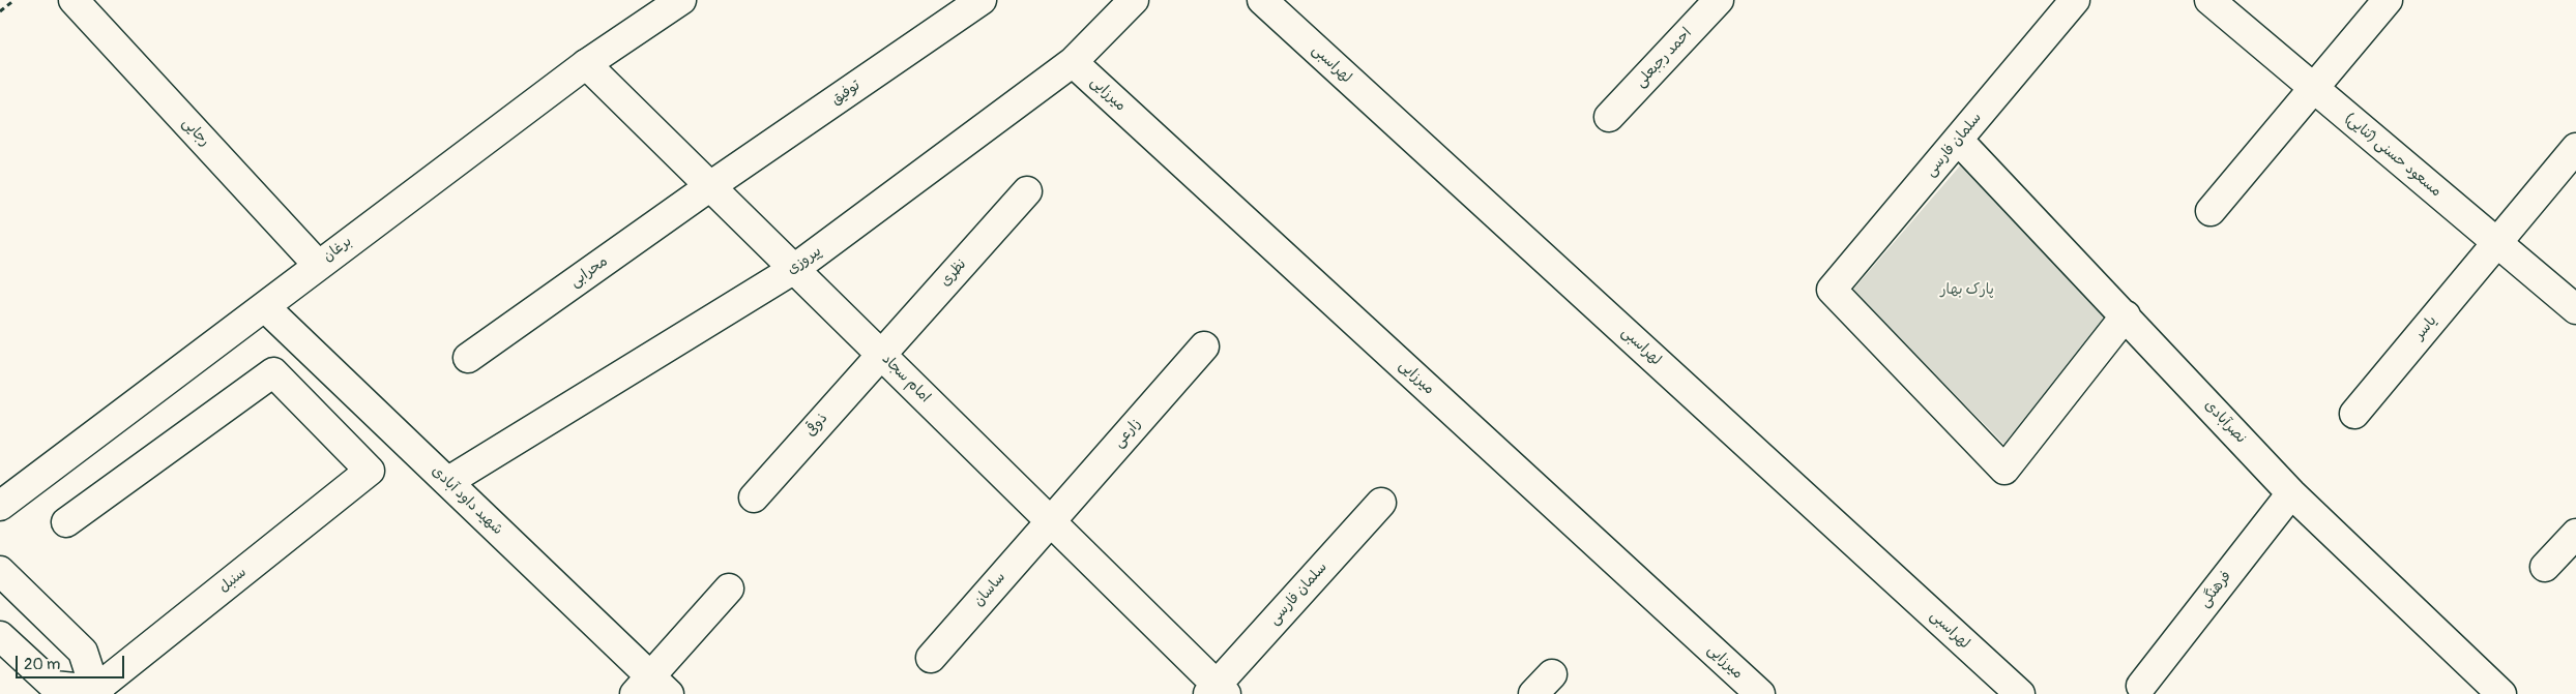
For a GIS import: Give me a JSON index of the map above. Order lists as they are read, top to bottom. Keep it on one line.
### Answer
{"streets":{"street":["احمد رجبعلی","لهراسبی","توفیق","میرزایی","رجایی","سلمان فارسی","مسعود حسنی (ثنایی)","برغان","پیروزی","محرابی","نظری","یاسر","امام سجاد","نصرآبادی","ذوقی","زارعی","شهید داود آبادی","سنبل","ساسان","فرهنگی"]},"crossings":[["توفیق","محرابی"],["توفیق","امام سجاد"],["میرزایی","پیروزی"],["رجایی","برغان"],["سلمان فارسی","امام سجاد"],["سلمان فارسی","نصرآبادی"],["مسعود حسنی (ثنایی)","یاسر"],["برغان","امام سجاد"],["برغان","شهید داود آبادی"],["پیروزی","امام سجاد"],["پیروزی","شهید داود آبادی"],["محرابی","امام سجاد"],["نظری","امام سجاد"],["نظری","ذوقی"],["امام سجاد","ذوقی"],["امام سجاد","زارعی"],["امام سجاد","ساسان"],["نصرآبادی","فرهنگی"],["زارعی","ساسان"]],"parks":["پارک‌ بهار"],"scale_bar":"20 m"}
